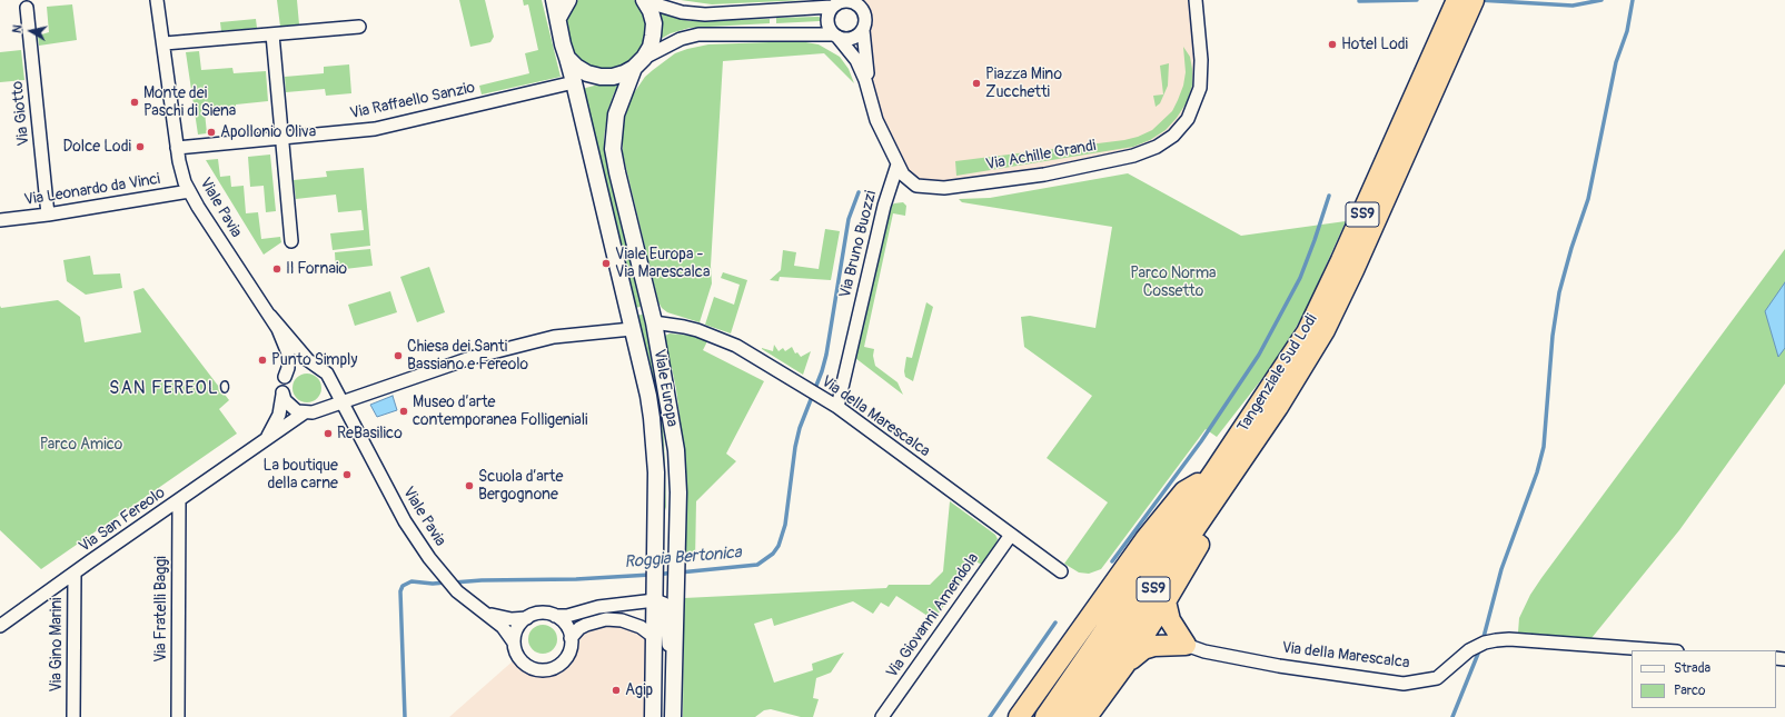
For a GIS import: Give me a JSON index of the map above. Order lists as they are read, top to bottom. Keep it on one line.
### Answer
{"streets":{"highway":["SS9","Tangenziale Sud Lodi"],"street":["Via Raffaello Sanzio","Via Giotto","Via Achille Grandi","Via Leonardo da Vinci","Viale Pavia","Via Bruno Buozzi","Viale Europa","Via della Marescalca","Via San Fereolo","Via Fratelli Baggi","Via Giovanni Amendola","Via Gino Marini"]},"crossings":[["Via Raffaello Sanzio","Viale Pavia"],["Via Raffaello Sanzio","Viale Europa"],["Via Giotto","Via Leonardo da Vinci"],["Via Achille Grandi","Via Bruno Buozzi"],["Via Leonardo da Vinci","Viale Pavia"],["Viale Pavia","Via San Fereolo"],["Via Bruno Buozzi","Via della Marescalca"],["Viale Europa","Via della Marescalca"],["Via della Marescalca","Via Giovanni Amendola"],["Via San Fereolo","Via Fratelli Baggi"],["Via San Fereolo","Via Gino Marini"]],"districts":["SAN FEREOLO"],"water":["Roggia Bertonica"],"parks":["Parco Norma Cossetto","Parco Amico"],"places":["Hotel Lodi","Piazza Mino Zucchetti","Monte dei Paschi di Siena","Apollonio Oliva","Dolce Lodi","Viale Europa - Via Marescalca","Il Fornaio","Chiesa dei Santi Bassiano e Fereolo","Punto Simply","Museo d’arte contemporanea Folligeniali","ReBasilico","La boutique della carne","Scuola d’arte Bergognone","Agip"],"legend":["Strada","Parco"],"north":"left"}
